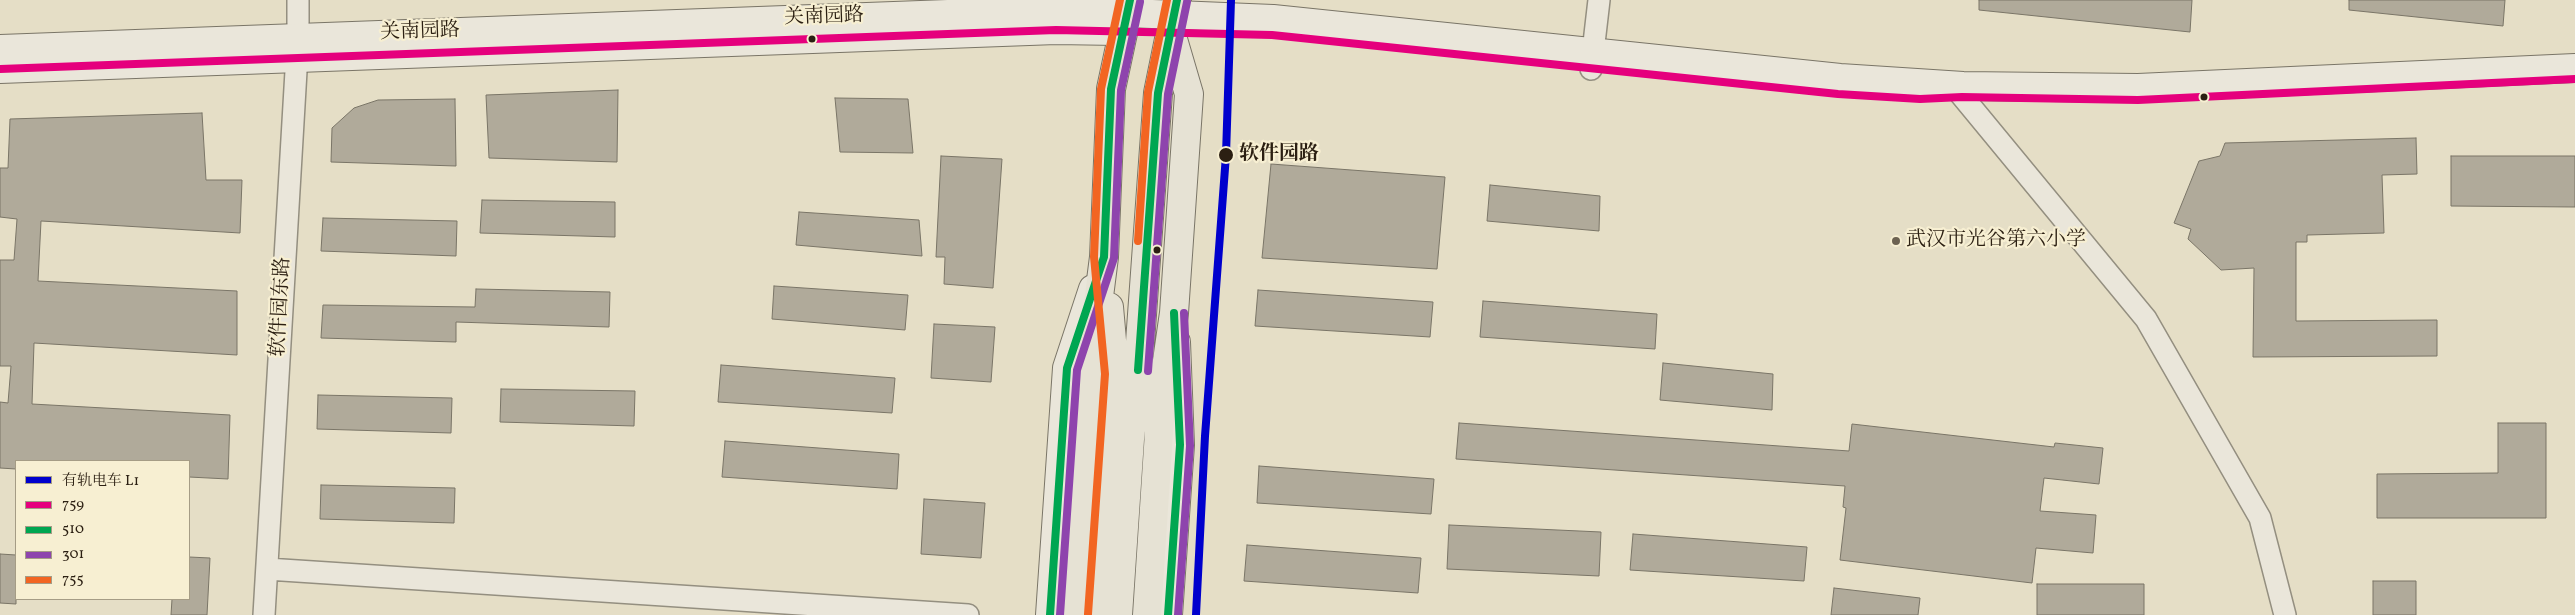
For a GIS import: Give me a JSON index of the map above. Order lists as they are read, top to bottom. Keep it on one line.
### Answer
{"streets":{"main road":["关南园路"],"street":["软件园东路"]},"crossings":[["关南园路","软件园东路"]],"places":["软件园路","武汉市光谷第六小学"],"lines":["tram line L1","transit line 510","transit line 755","transit line 301","transit line 759"],"legend":["有轨电车 L1","759","510","301","755"]}
